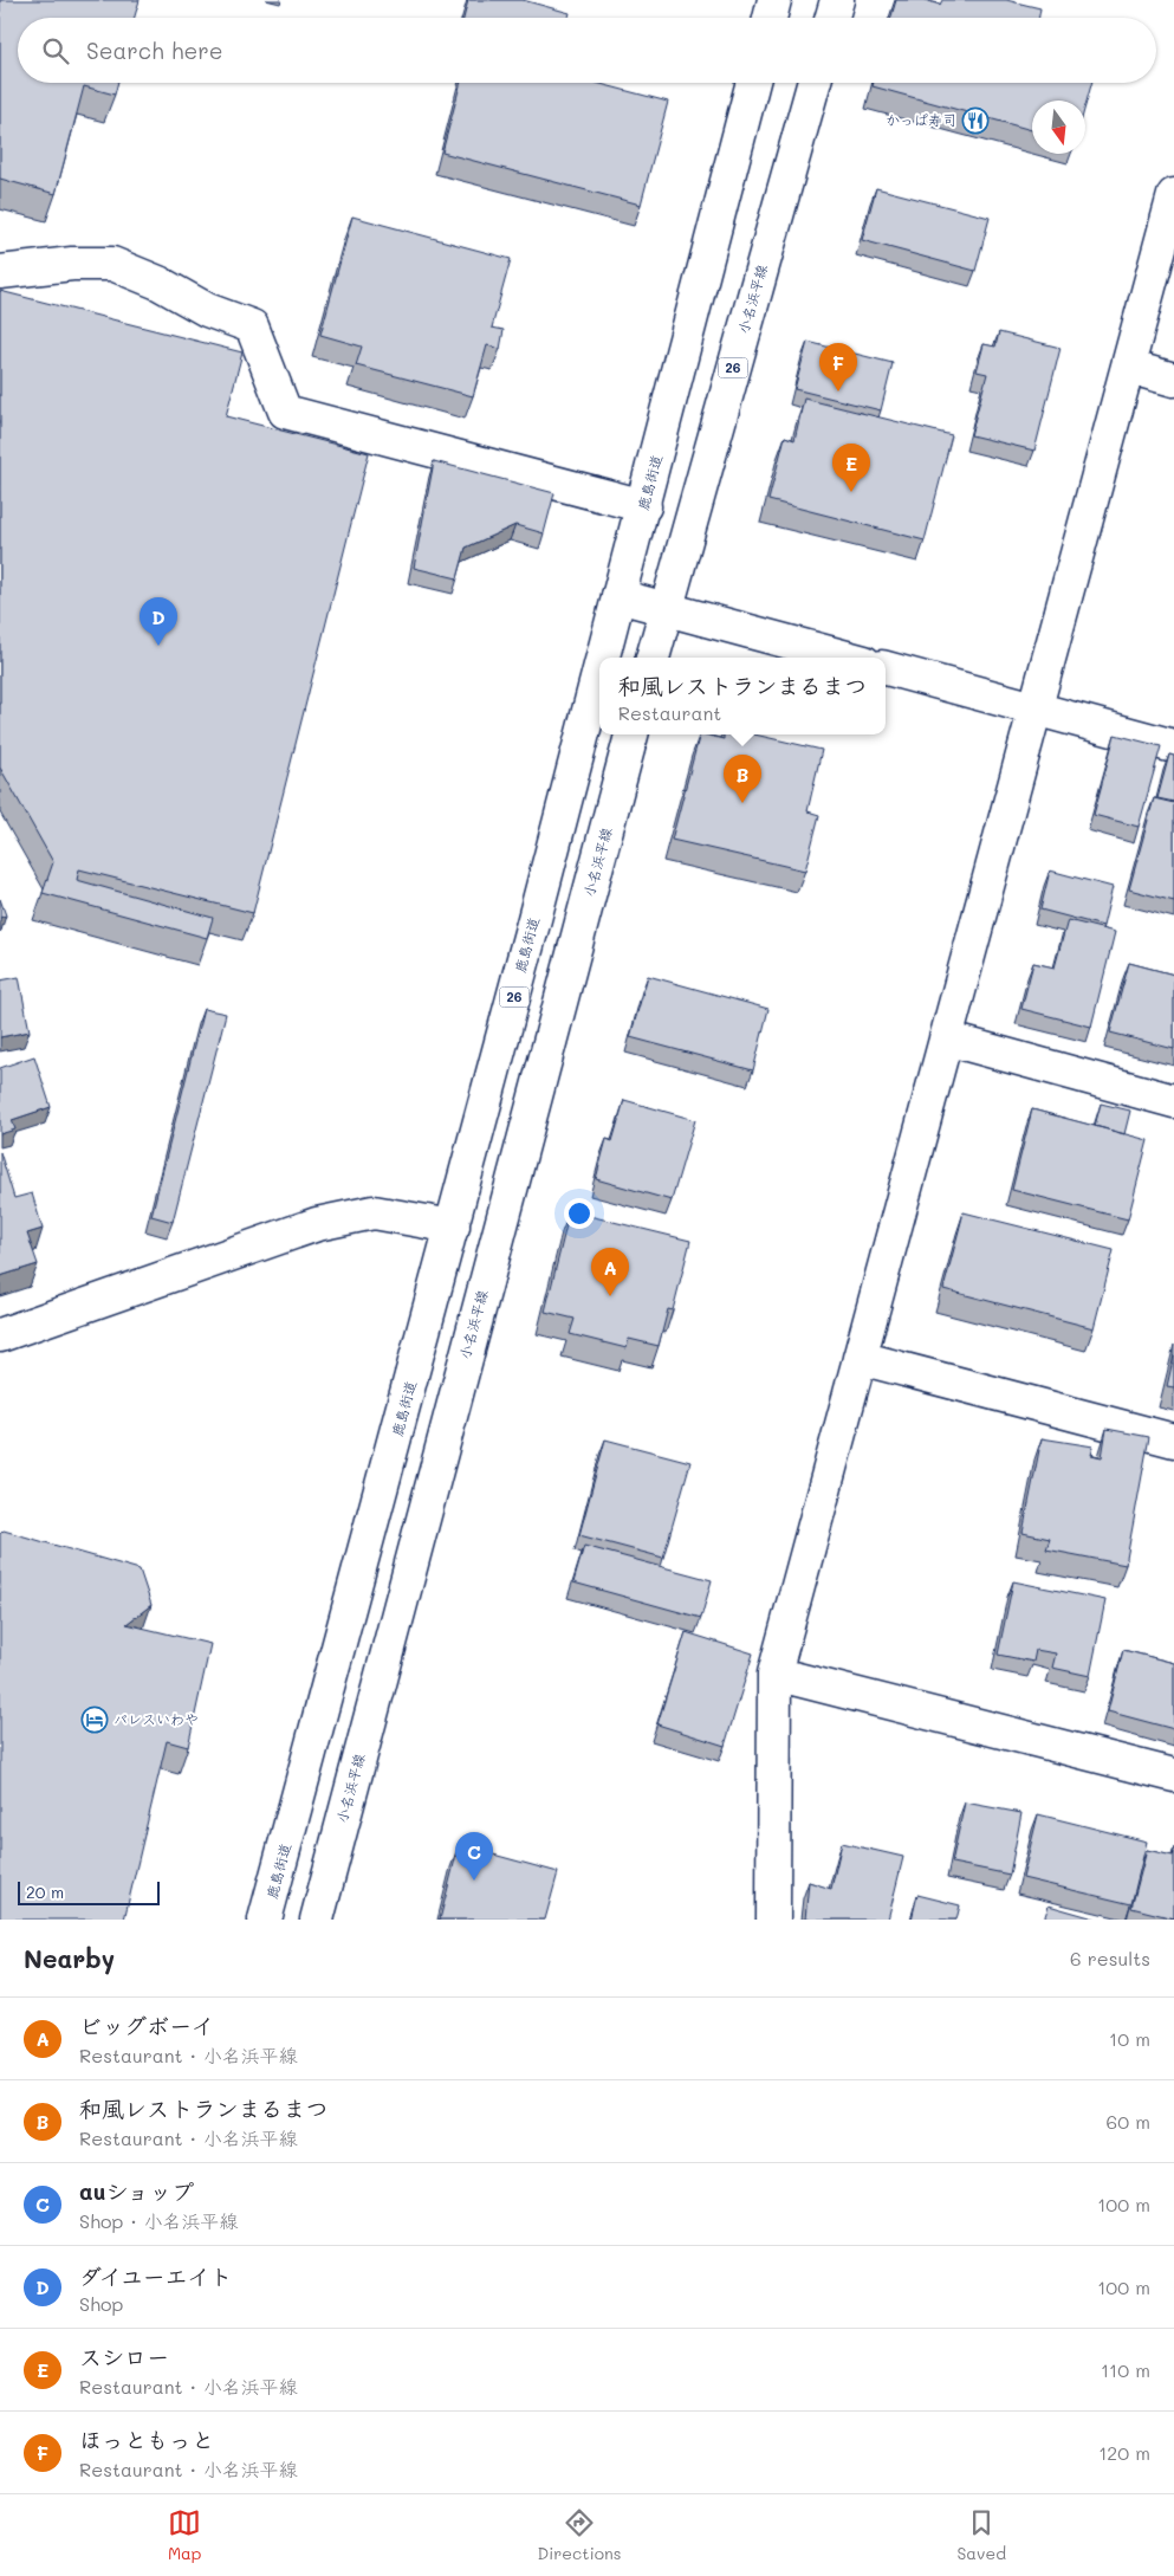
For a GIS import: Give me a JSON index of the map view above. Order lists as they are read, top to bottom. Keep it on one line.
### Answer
{"streets":{"street":["小名浜平線","26","鹿島街道"]},"places":{"restaurant":["かっぱ寿司"],"hotel":["パレスいわや"]},"scale_bar":"20 m","north":"bottom","page":{"search":"Search here","pins":["F","E","D","B","A","C"],"popup":["和風レストランまるまつ","Restaurant"],"scale":"20 m","heading":["Nearby","6 results"],"list":[{"mark":"A","name":"ビッグボーイ","note":"Restaurant · 小名浜平線","value":"10 m"},{"mark":"B","name":"和風レストランまるまつ","note":"Restaurant · 小名浜平線","value":"60 m"},{"mark":"C","name":"auショップ","note":"Shop · 小名浜平線","value":"100 m"},{"mark":"D","name":"ダイユーエイト","note":"Shop","value":"100 m"},{"mark":"E","name":"スシロー","note":"Restaurant · 小名浜平線","value":"110 m"},{"mark":"F","name":"ほっともっと","note":"Restaurant · 小名浜平線","value":"120 m"}],"nav":["Map","Directions","Saved"]}}
